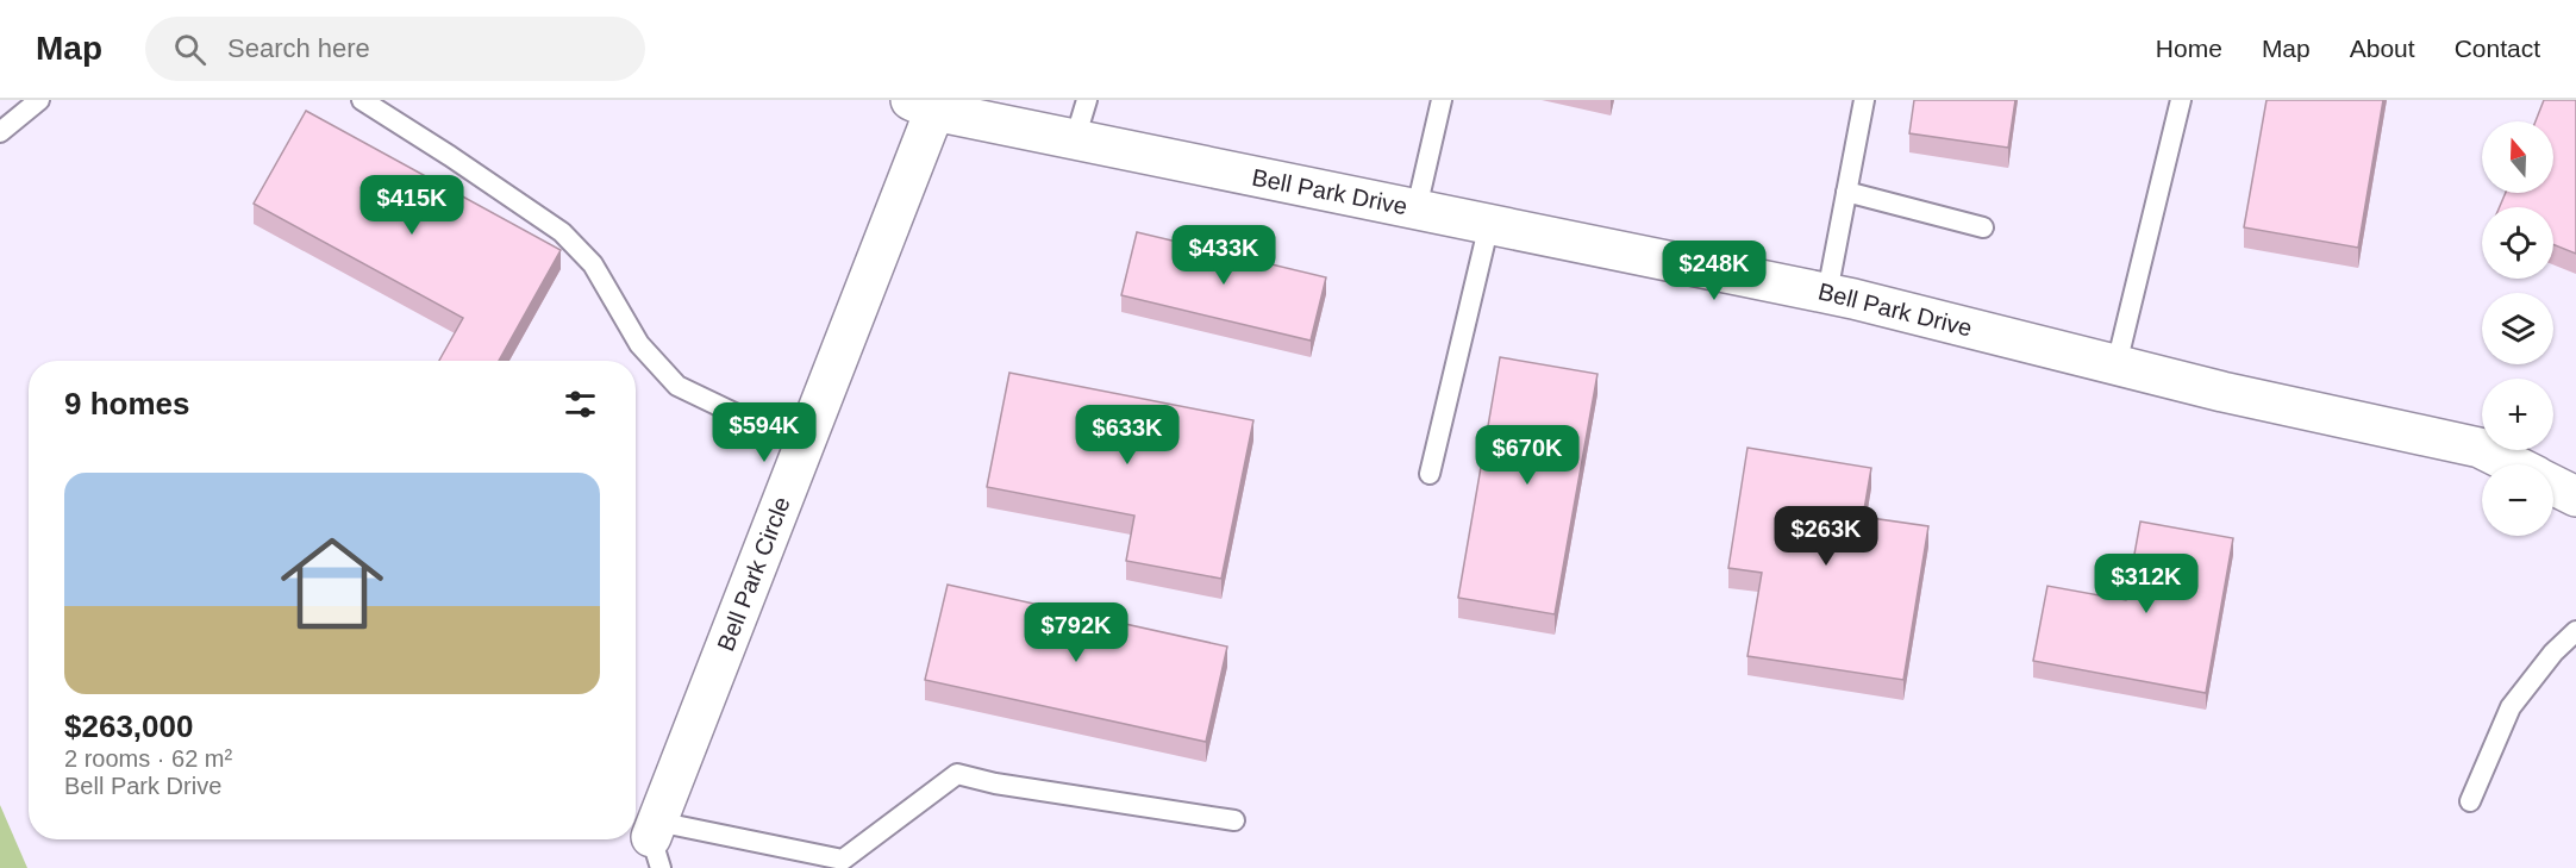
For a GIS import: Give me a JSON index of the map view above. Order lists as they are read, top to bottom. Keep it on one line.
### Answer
{"streets":{"street":["Bell Park Drive","Bell Park Circle"]},"crossings":[["Bell Park Drive","Bell Park Circle"]],"north":"top","page":{"header":"Map","search":"Search here","nav":["Home","Map","About","Contact"],"map_buttons":["+","−"],"price":["$415K","$433K","$248K","$594K","$633K","$670K","$263K","$312K","$792K"],"heading":"9 homes","list":[{"name":"$263,000","note":"2 rooms · 62 m² · Bell Park Drive"}]}}
